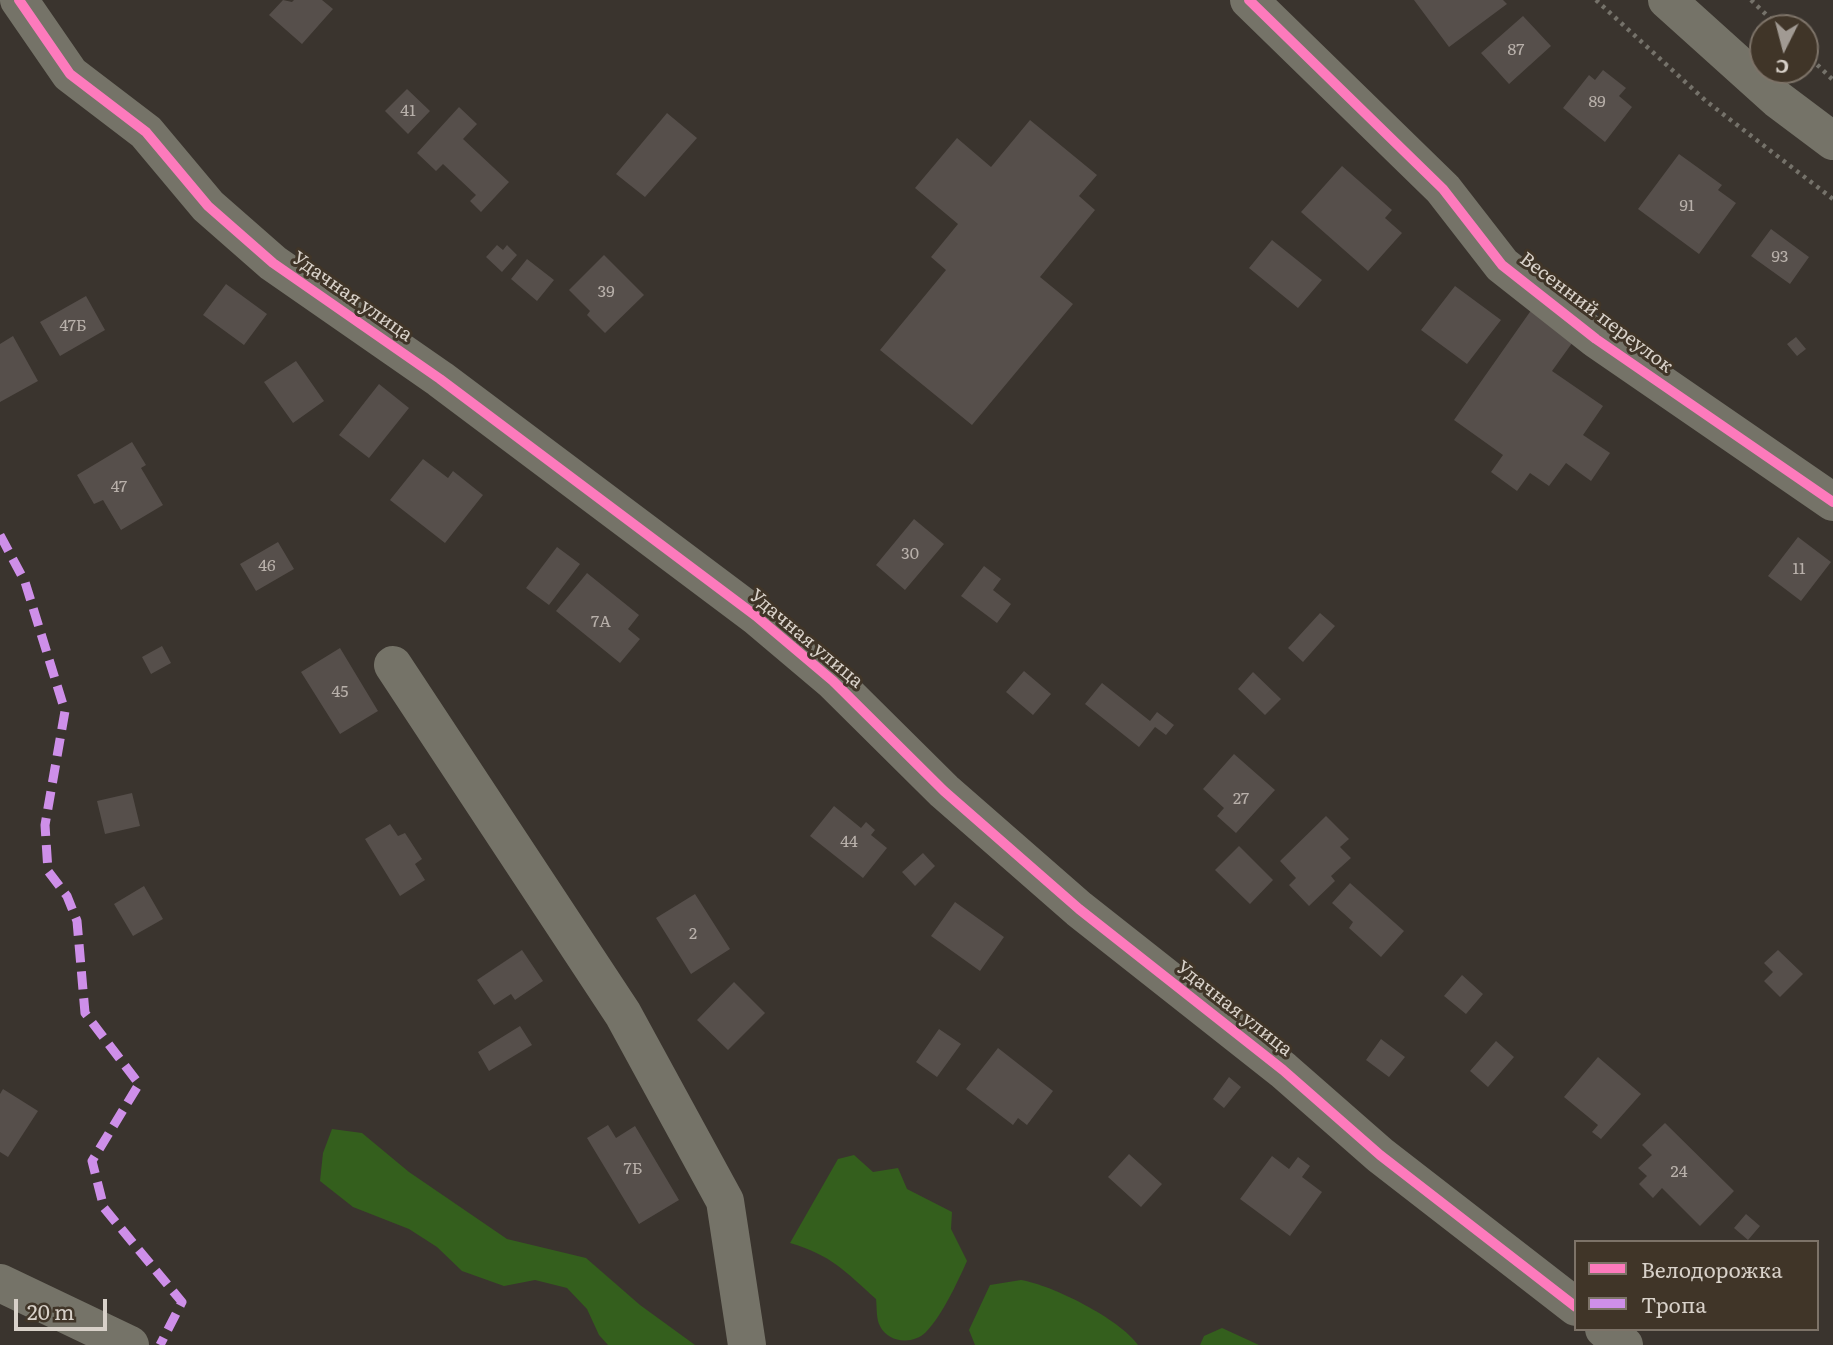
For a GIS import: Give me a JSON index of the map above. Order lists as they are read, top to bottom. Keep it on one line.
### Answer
{"streets":{"street":["Удачная улица","Весенний переулок"]},"house_numbers":["87","89","41","91","93","39","47Б","47","30","46","11","7А","45","27","44","2","7Б","24"],"legend":["Велодорожка","Тропа"],"scale_bar":"20 m","north":"bottom"}
